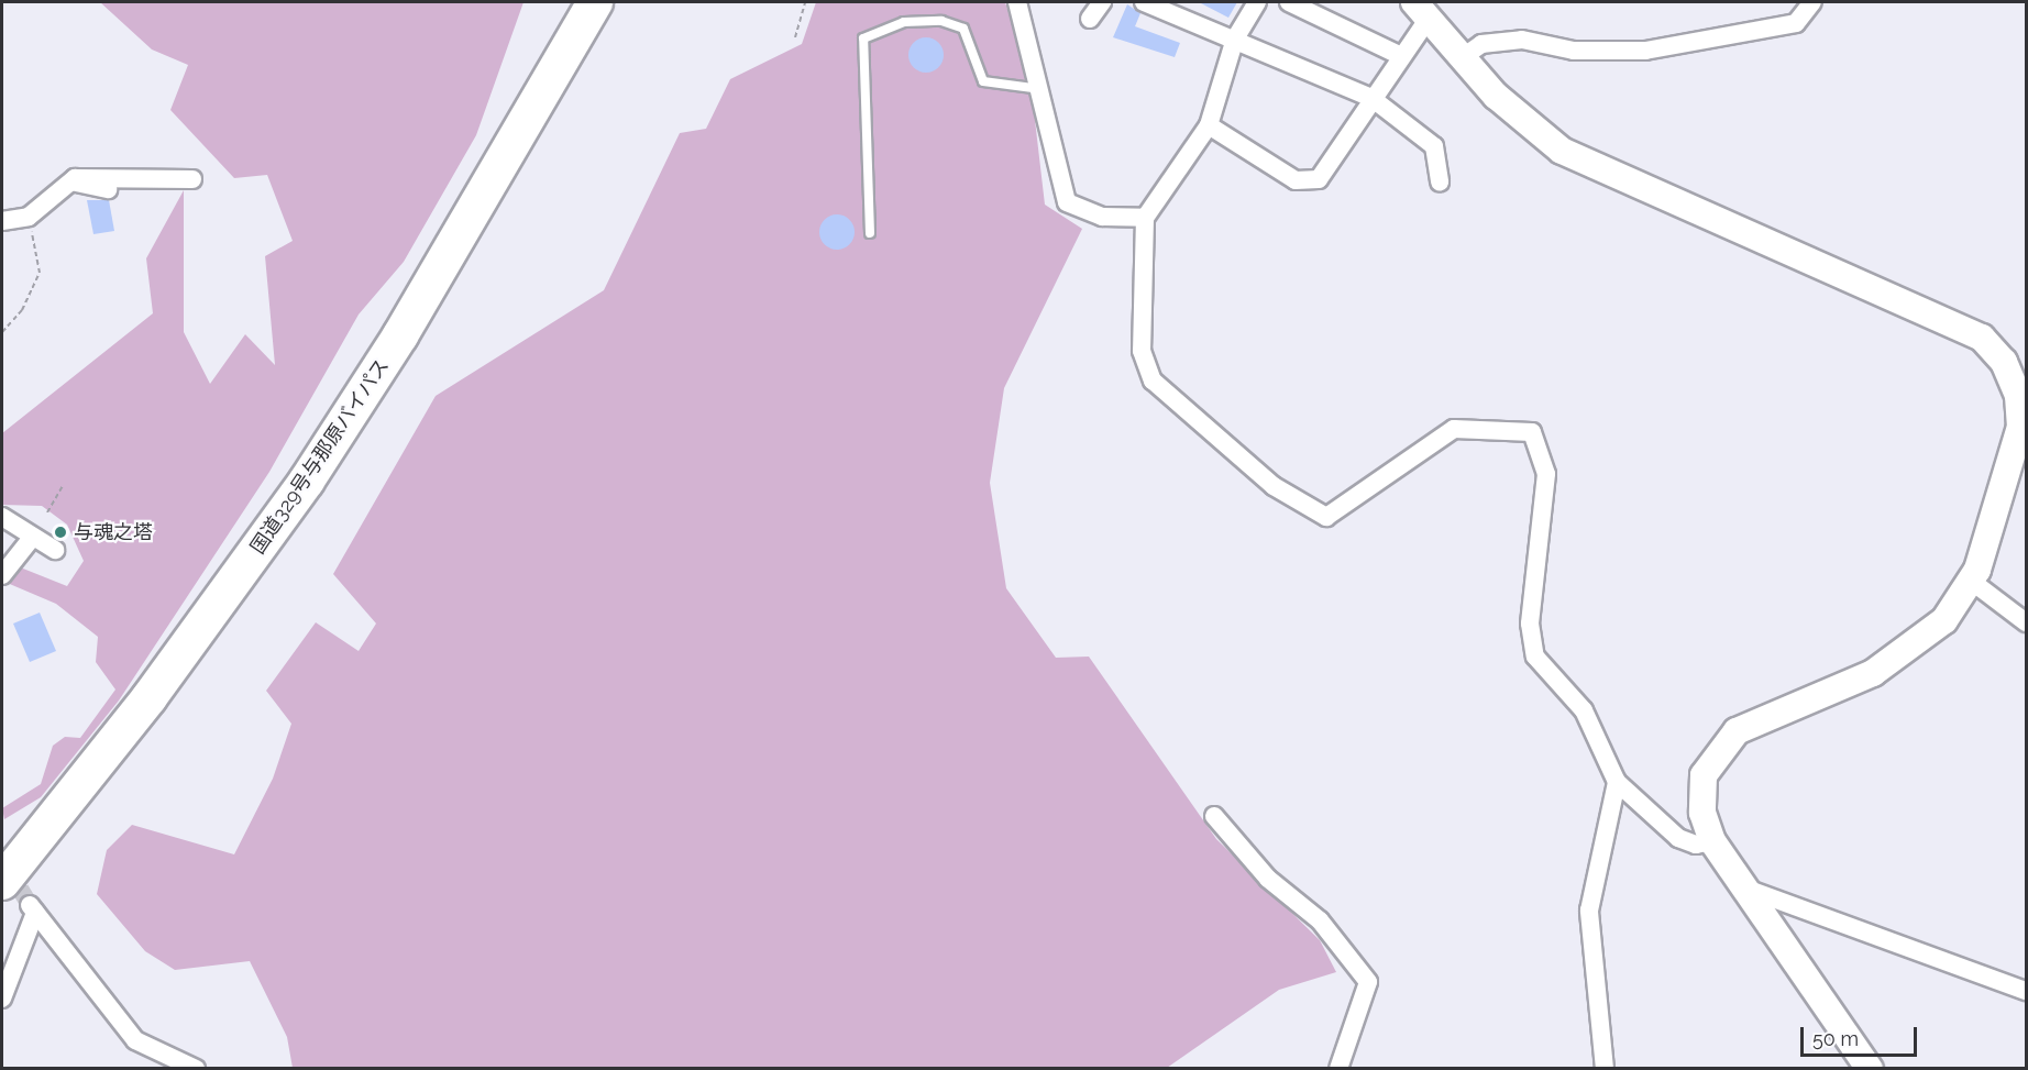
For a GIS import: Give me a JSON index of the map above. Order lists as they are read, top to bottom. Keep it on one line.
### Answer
{"streets":{"highway":["国道329号与那原バイパス"]},"places":["与魂之塔"],"scale_bar":"50 m"}
